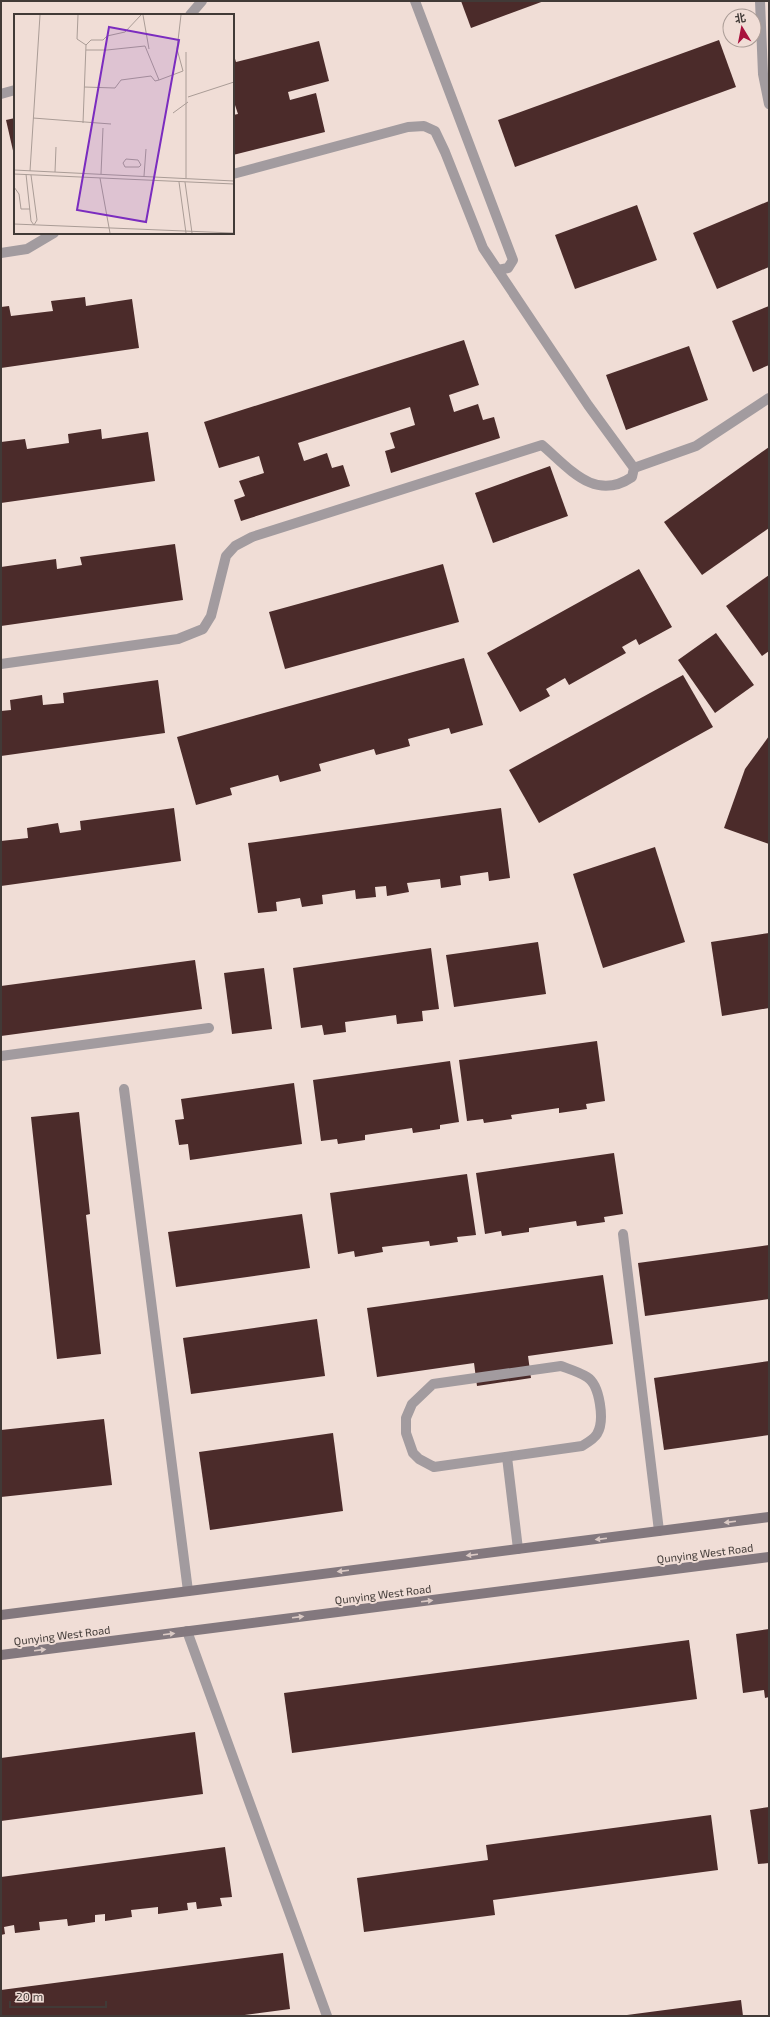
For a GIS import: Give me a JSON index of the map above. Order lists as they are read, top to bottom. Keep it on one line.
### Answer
{"streets":{"main road":["Qunying West Road"]},"scale_bar":"20 m","north":"top"}
